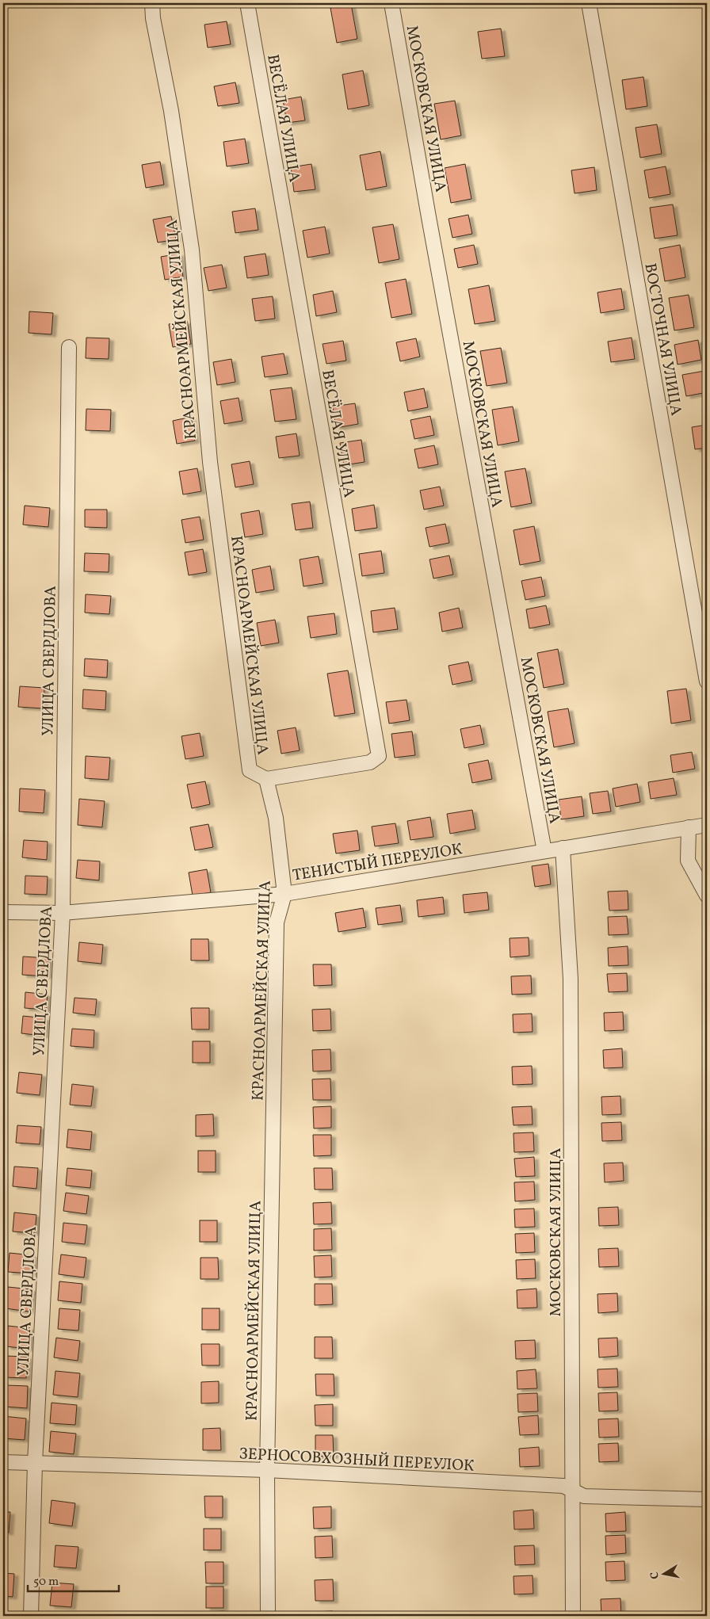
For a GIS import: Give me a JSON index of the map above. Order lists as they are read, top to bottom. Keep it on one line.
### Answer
{"streets":{"street":["МОСКОВСКАЯ УЛИЦА","ВЕСЁЛАЯ УЛИЦА","КРАСНОАРМЕЙСКАЯ УЛИЦА","ВОСТОЧНАЯ УЛИЦА","УЛИЦА СВЕРДЛОВА","ТЕНИСТЫЙ ПЕРЕУЛОК","ЗЕРНОСОВХОЗНЫЙ ПЕРЕУЛОК"]},"crossings":[["МОСКОВСКАЯ УЛИЦА","ТЕНИСТЫЙ ПЕРЕУЛОК"],["МОСКОВСКАЯ УЛИЦА","ЗЕРНОСОВХОЗНЫЙ ПЕРЕУЛОК"],["ВЕСЁЛАЯ УЛИЦА","КРАСНОАРМЕЙСКАЯ УЛИЦА"],["КРАСНОАРМЕЙСКАЯ УЛИЦА","ТЕНИСТЫЙ ПЕРЕУЛОК"],["КРАСНОАРМЕЙСКАЯ УЛИЦА","ЗЕРНОСОВХОЗНЫЙ ПЕРЕУЛОК"],["УЛИЦА СВЕРДЛОВА","ТЕНИСТЫЙ ПЕРЕУЛОК"],["УЛИЦА СВЕРДЛОВА","ЗЕРНОСОВХОЗНЫЙ ПЕРЕУЛОК"]],"scale_bar":"50 m","north":"left"}
